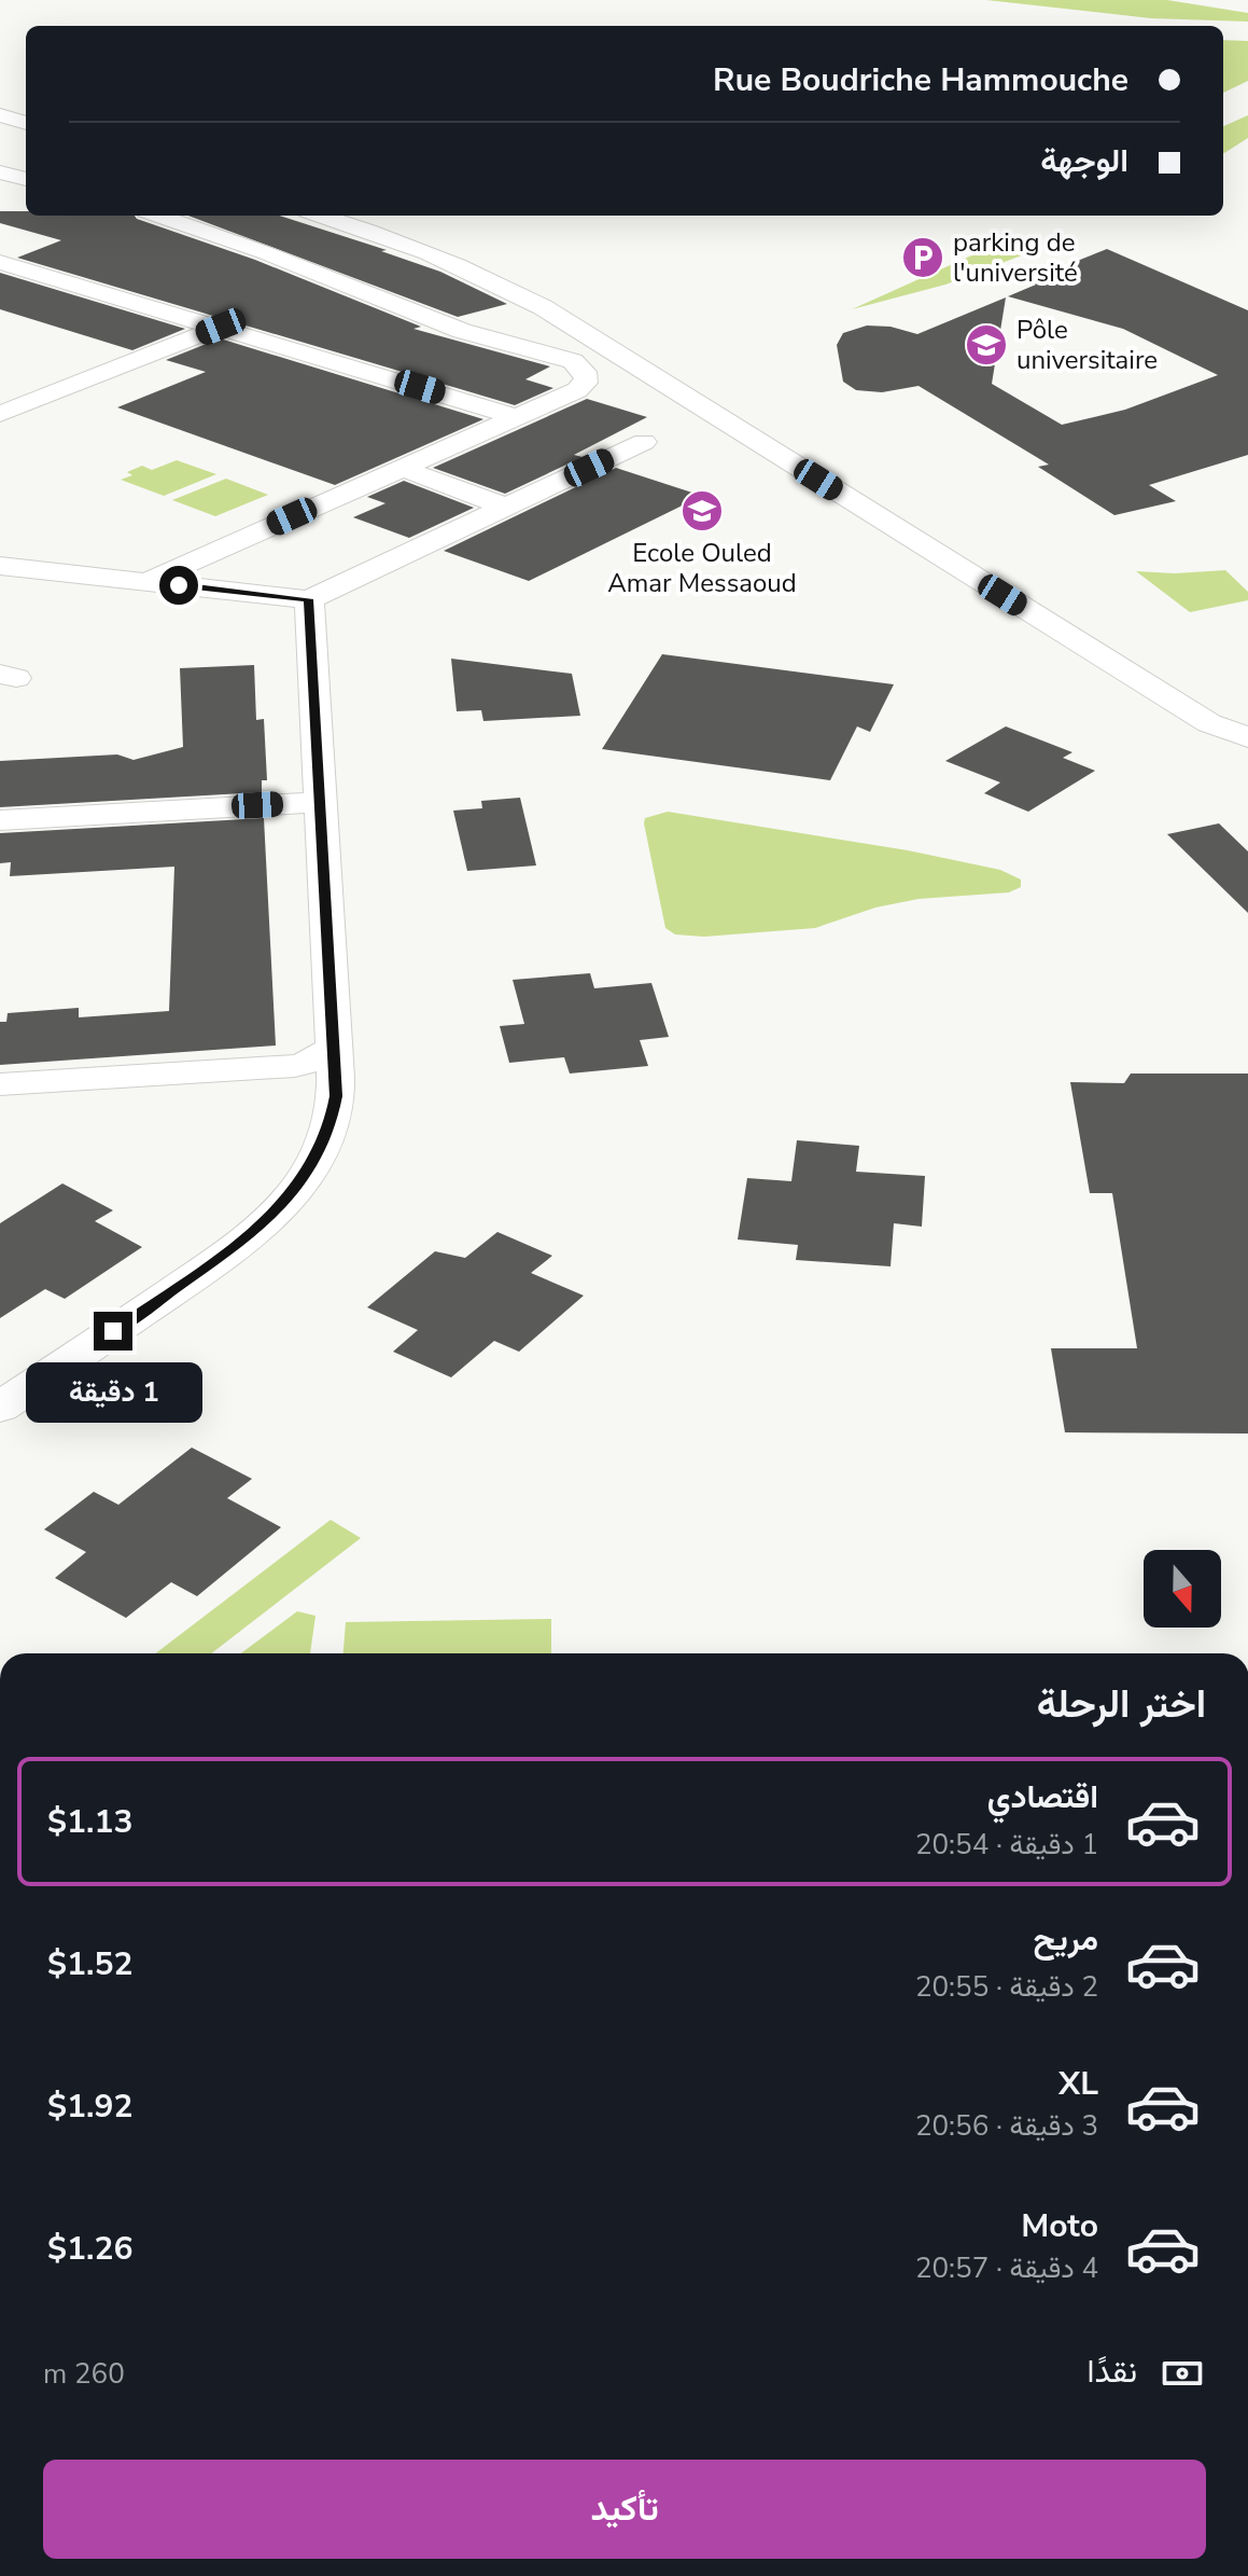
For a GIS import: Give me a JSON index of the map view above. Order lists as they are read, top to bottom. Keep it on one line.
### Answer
{"places":{"parking":["parking de l'université"],"school or university":["Pôle universitaire","Ecole Ouled Amar Messaoud"]},"north":"bottom","page":{"banner":["Rue Boudriche Hammouche","الوجهة"],"bubble":"1 دقيقة","heading":"اختر الرحلة","list":[{"name":"اقتصادي","note":"1 دقيقة · 20:54","value":"$1.13"},{"name":"مريح","note":"2 دقيقة · 20:55","value":"$1.52"},{"name":"XL","note":"3 دقيقة · 20:56","value":"$1.92"},{"name":"Moto","note":"4 دقيقة · 20:57","value":"$1.26"}],"pay":["نقدًا","260 m"],"buttons":"تأكيد"}}
